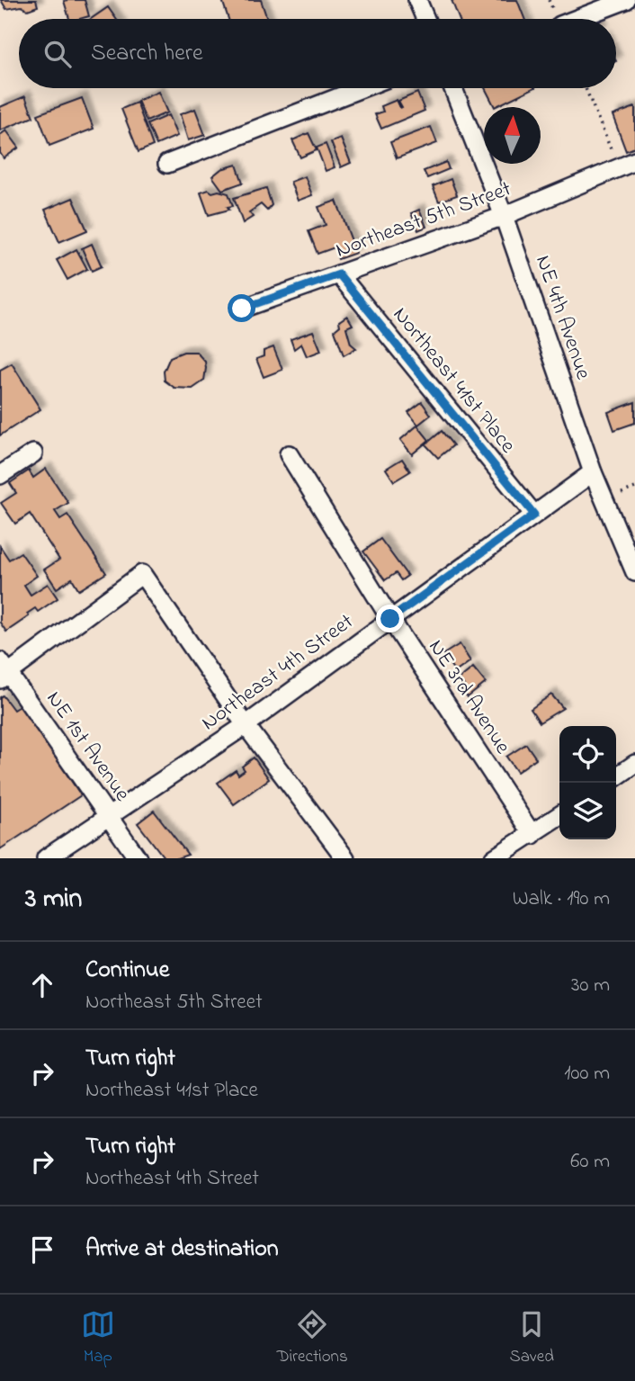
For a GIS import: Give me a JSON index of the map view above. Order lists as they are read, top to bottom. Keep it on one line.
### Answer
{"streets":{"street":["Northeast 5th Street","NE 4th Avenue","Northeast 41st Place","Northeast 4th Street","NE 3rd Avenue","NE 1st Avenue"]},"crossings":[["Northeast 5th Street","NE 4th Avenue"],["Northeast 5th Street","Northeast 41st Place"],["NE 4th Avenue","Northeast 4th Street"],["Northeast 41st Place","Northeast 4th Street"],["Northeast 4th Street","NE 3rd Avenue"],["Northeast 4th Street","NE 1st Avenue"]],"north":"top","page":{"search":"Search here","heading":["3 min","Walk · 190 m"],"list":[["Continue","Northeast 5th Street","30 m"],["Turn right","Northeast 41st Place","100 m"],["Turn right","Northeast 4th Street","60 m"],"Arrive at destination"],"nav":["Map","Directions","Saved"]}}
